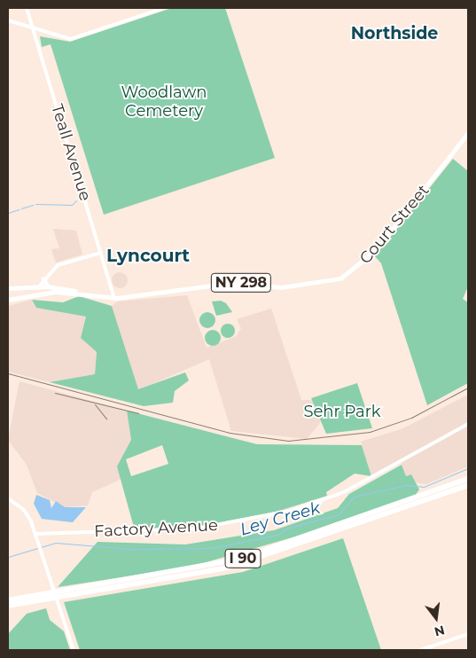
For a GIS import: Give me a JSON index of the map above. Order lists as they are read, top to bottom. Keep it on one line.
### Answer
{"streets":{"highway":["I 90"],"main road":["Court Street","NY 298"],"street":["Teall Avenue","Factory Avenue"]},"crossings":[["Teall Avenue","Court Street"]],"districts":["Northside","Lyncourt"],"water":["Ley Creek"],"parks":["Woodlawn Cemetery","Sehr Park"],"north":"bottom"}
